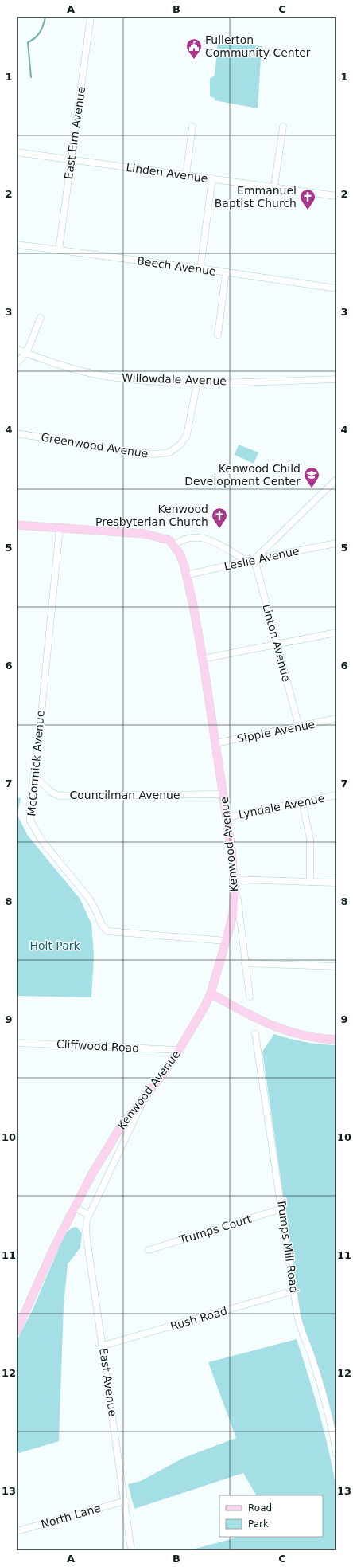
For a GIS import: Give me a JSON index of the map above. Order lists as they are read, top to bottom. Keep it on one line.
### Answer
{"streets":{"main road":["Kenwood Avenue"],"street":["East Elm Avenue","Linden Avenue","Beech Avenue","Willowdale Avenue","Greenwood Avenue","Leslie Avenue","Linton Avenue","Sipple Avenue","McCormick Avenue","Councilman Avenue","Lyndale Avenue","Cliffwood Road","Trumps Court","Trumps Mill Road","Rush Road","East Avenue","North Lane"]},"crossings":[["East Elm Avenue","Linden Avenue"],["East Elm Avenue","Beech Avenue"],["Willowdale Avenue","Greenwood Avenue"],["Leslie Avenue","Linton Avenue"],["Leslie Avenue","Kenwood Avenue"],["Linton Avenue","Sipple Avenue"],["Sipple Avenue","Kenwood Avenue"],["McCormick Avenue","Councilman Avenue"],["McCormick Avenue","Kenwood Avenue"],["Councilman Avenue","Kenwood Avenue"],["Lyndale Avenue","Kenwood Avenue"],["Kenwood Avenue","Cliffwood Road"],["Kenwood Avenue","East Avenue"],["Trumps Court","Trumps Mill Road"],["Trumps Mill Road","Rush Road"],["Rush Road","East Avenue"],["East Avenue","North Lane"]],"parks":["Holt Park"],"places":{"public building":["Fullerton Community Center"],"church":["Emmanuel Baptist Church","Kenwood Presbyterian Church"],"school or university":["Kenwood Child Development Center"]},"legend":["Road","Park"],"grid":{"columns":["A","B","C"],"rows":["1","2","3","4","5","6","7","8","9","10","11","12","13"]}}
